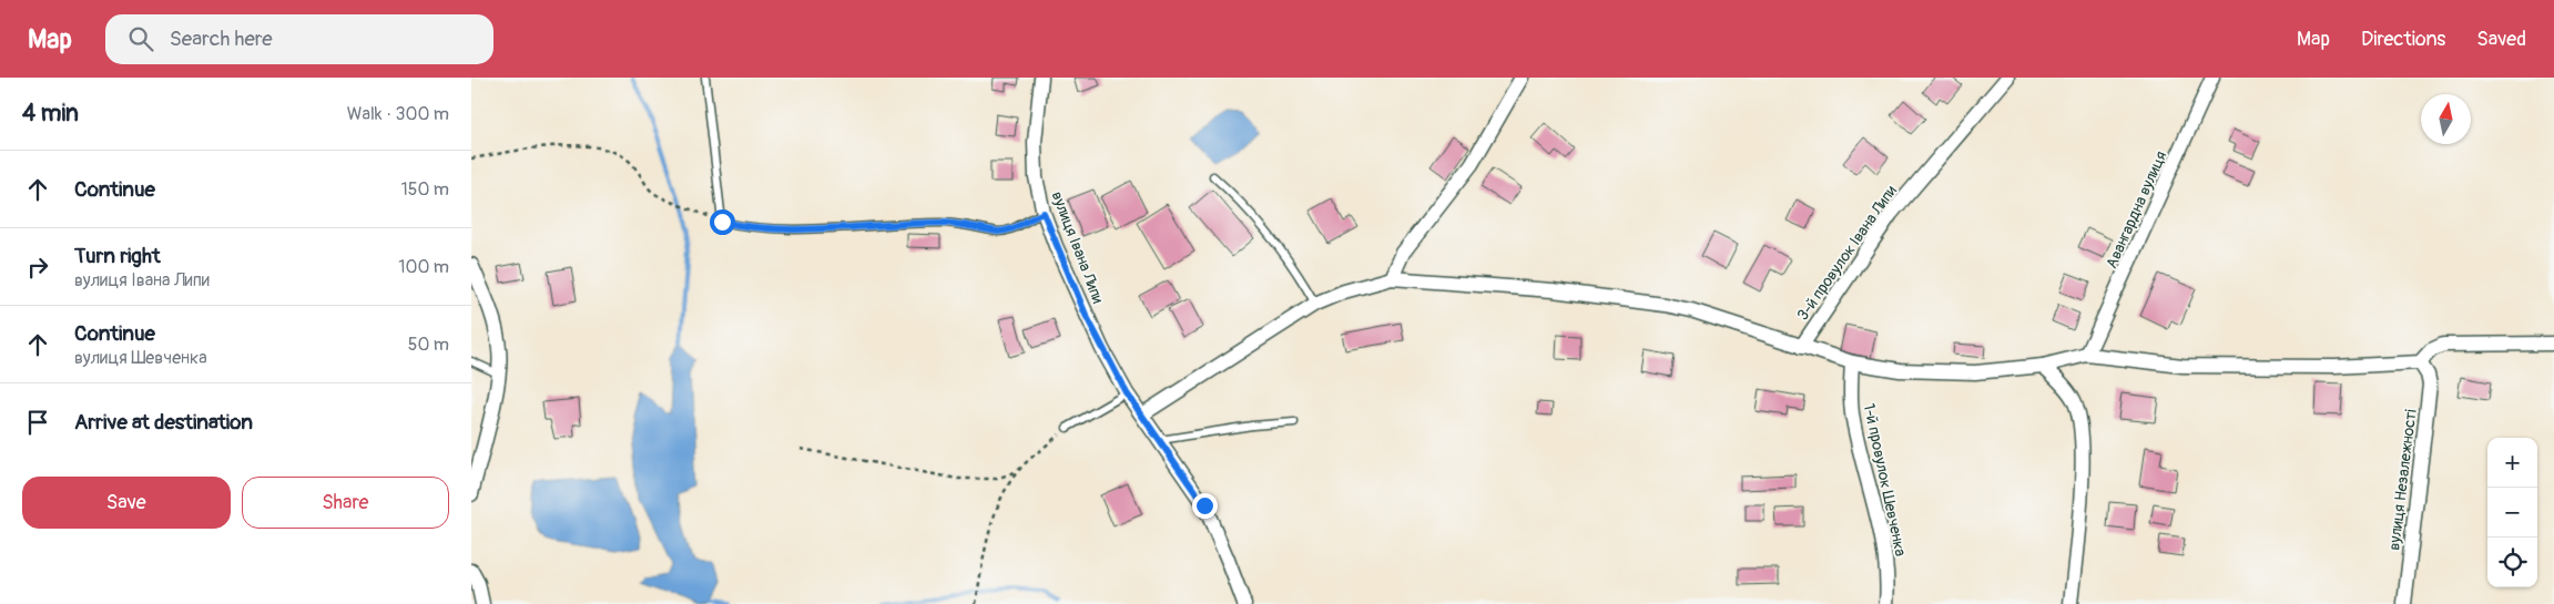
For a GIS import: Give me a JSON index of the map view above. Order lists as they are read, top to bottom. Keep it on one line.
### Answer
{"streets":{"street":["Авангардна вулиця","вулиця Івана Липи","3-й провулок Івана Липи","1-й провулок Шевченка","вулиця Незалежності"]},"north":"top","page":{"header":"Map","search":"Search here","nav":["Map","Directions","Saved"],"heading":["4 min","Walk · 300 m"],"list":[["Continue","150 m"],["Turn right","вулиця Івана Липи","100 m"],["Continue","вулиця Шевченка","50 m"],"Arrive at destination"],"map_buttons":["+","−"],"buttons":["Save","Share"]}}
